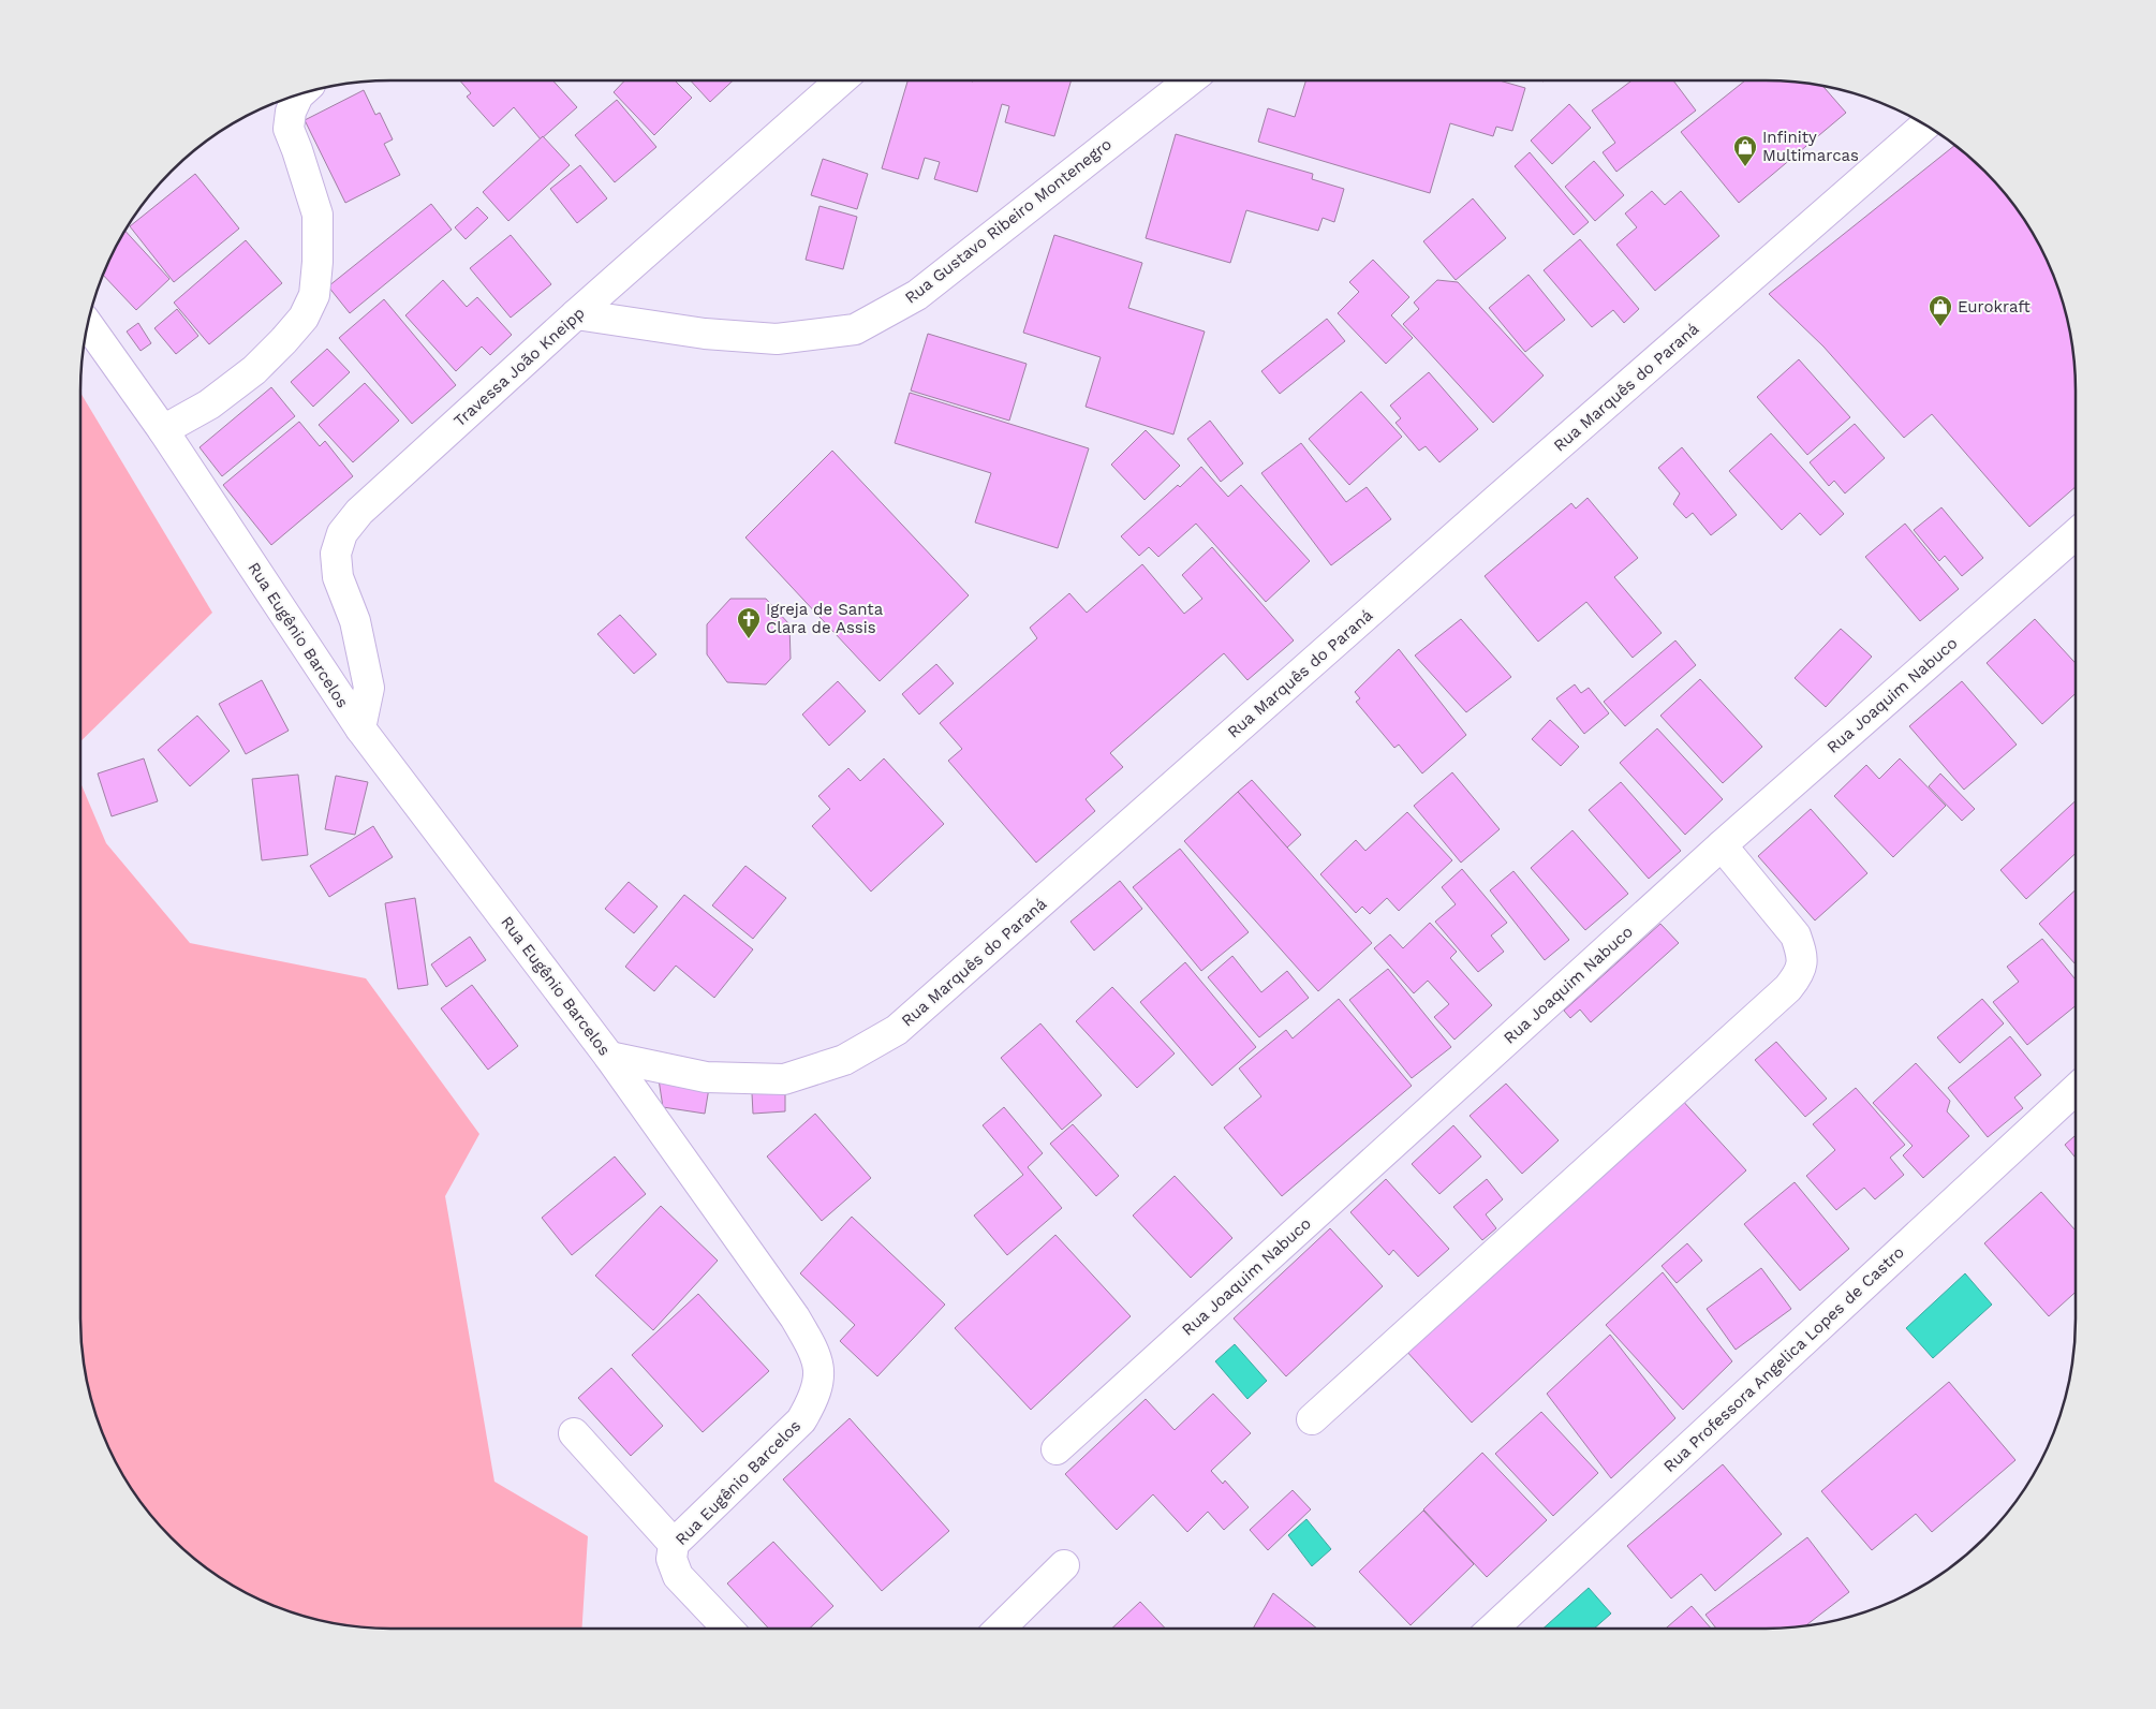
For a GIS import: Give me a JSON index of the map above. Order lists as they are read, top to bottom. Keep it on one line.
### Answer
{"streets":{"street":["Rua Gustavo Ribeiro Montenegro","Travessa João Kneipp","Rua Marquês do Paraná","Rua Eugênio Barcelos","Rua Joaquim Nabuco","Rua Professora Angelica Lopes de Castro"]},"crossings":[["Rua Gustavo Ribeiro Montenegro","Travessa João Kneipp"],["Travessa João Kneipp","Rua Eugênio Barcelos"],["Rua Marquês do Paraná","Rua Eugênio Barcelos"]],"places":{"shop":["Infinity Multimarcas","Eurokraft"],"church":["Igreja de Santa Clara de Assis"]}}
